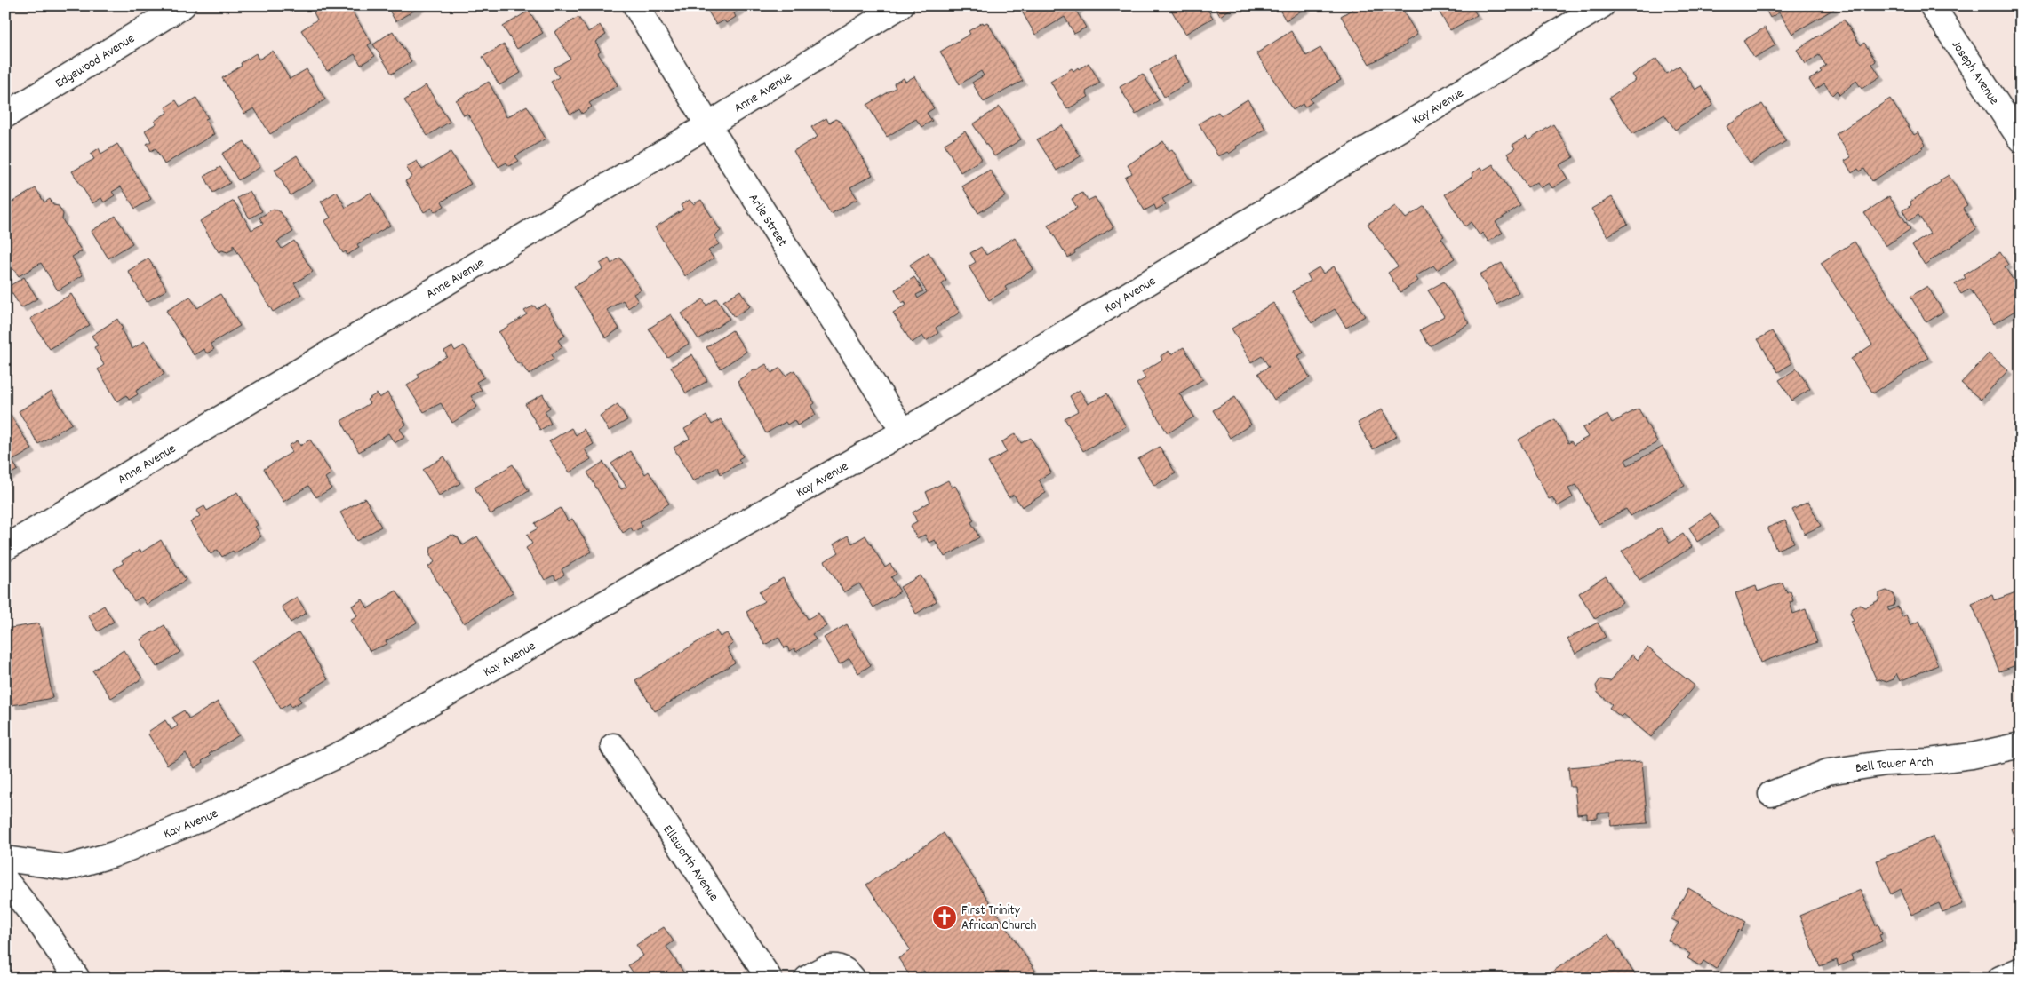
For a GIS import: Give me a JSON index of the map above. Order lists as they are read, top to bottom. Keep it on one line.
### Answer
{"streets":{"street":["Edgewood Avenue","Joseph Avenue","Anne Avenue","Kay Avenue","Arlie Street","Bell Tower Arch","Ellsworth Avenue"]},"crossings":[["Anne Avenue","Arlie Street"],["Kay Avenue","Arlie Street"]],"places":{"church":["First Trinity African Church"]}}
